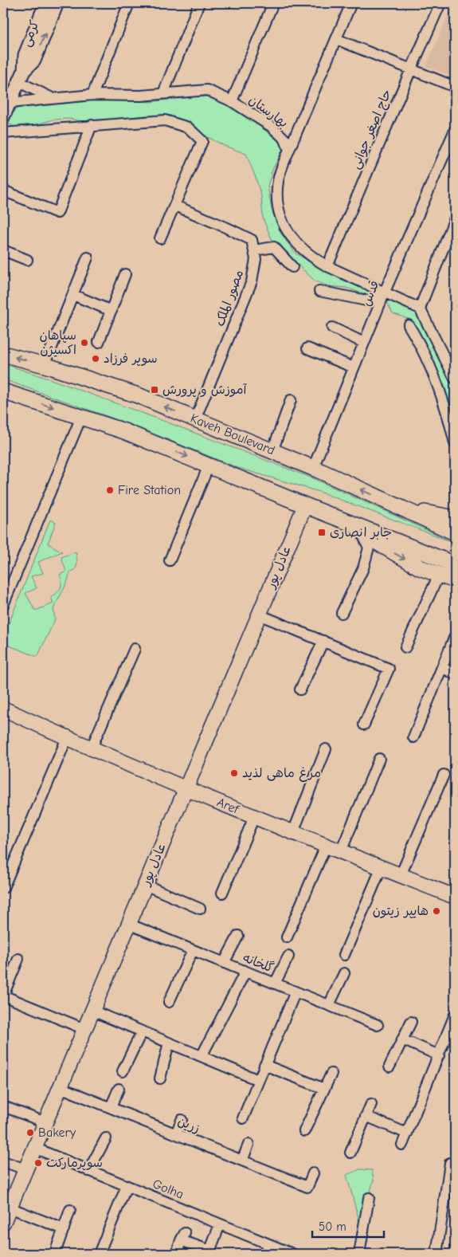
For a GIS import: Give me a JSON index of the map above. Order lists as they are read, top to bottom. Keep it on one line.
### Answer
{"streets":{"main road":["Kaveh Boulevard","عادل پور","Aref"],"street":["کرمی","بهارستان","حاج اصغر جوانی","قدس","مصور الملک","گلخانه","زرین","Golha"]},"crossings":[["کرمی","بهارستان"],["قدس","Kaveh Boulevard"],["مصور الملک","Kaveh Boulevard"],["عادل پور","Aref"],["عادل پور","گلخانه"],["عادل پور","زرین"],["عادل پور","Golha"]],"places":{"other":["سپاهان اکسیژن","سوپر فرزاد","Fire Station","مرغ ماهی لذید","هایپر زیتون","Bakery","سوپرمارکت"],"transit":["آموزش و پرورش","جابر انصاری"]},"scale_bar":"50 m"}
